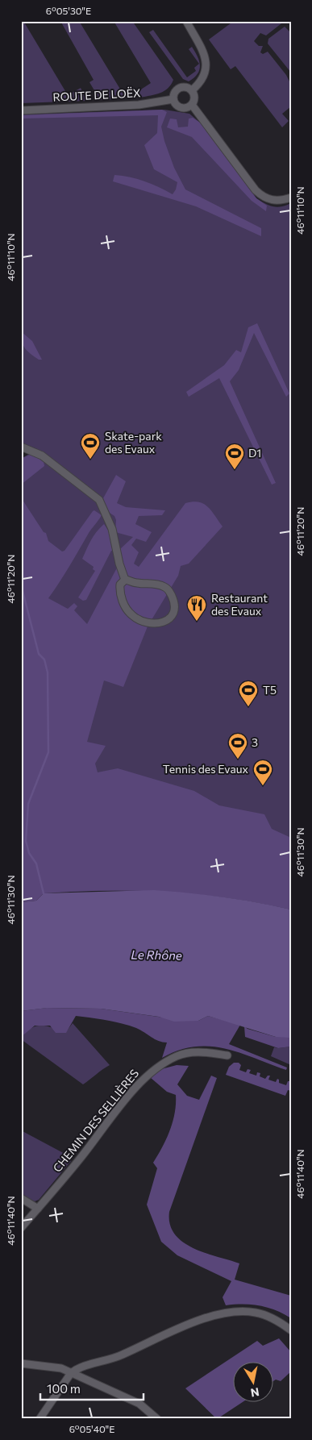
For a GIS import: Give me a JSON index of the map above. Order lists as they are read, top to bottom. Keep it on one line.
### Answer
{"streets":{"street":["ROUTE DE LOËX","CHEMIN DES SELLIÈRES"]},"water":["Le Rhône"],"places":{"sports":["Skate-park des Evaux","D1","T5","3","Tennis des Evaux"],"restaurant":["Restaurant des Evaux"]},"scale_bar":"100 m","north":"bottom","coordinates":["6°05'30\"E","46°11'10\"N","46°11'20\"N","46°11'30\"N","46°11'40\"N","6°05'40\"E"]}
